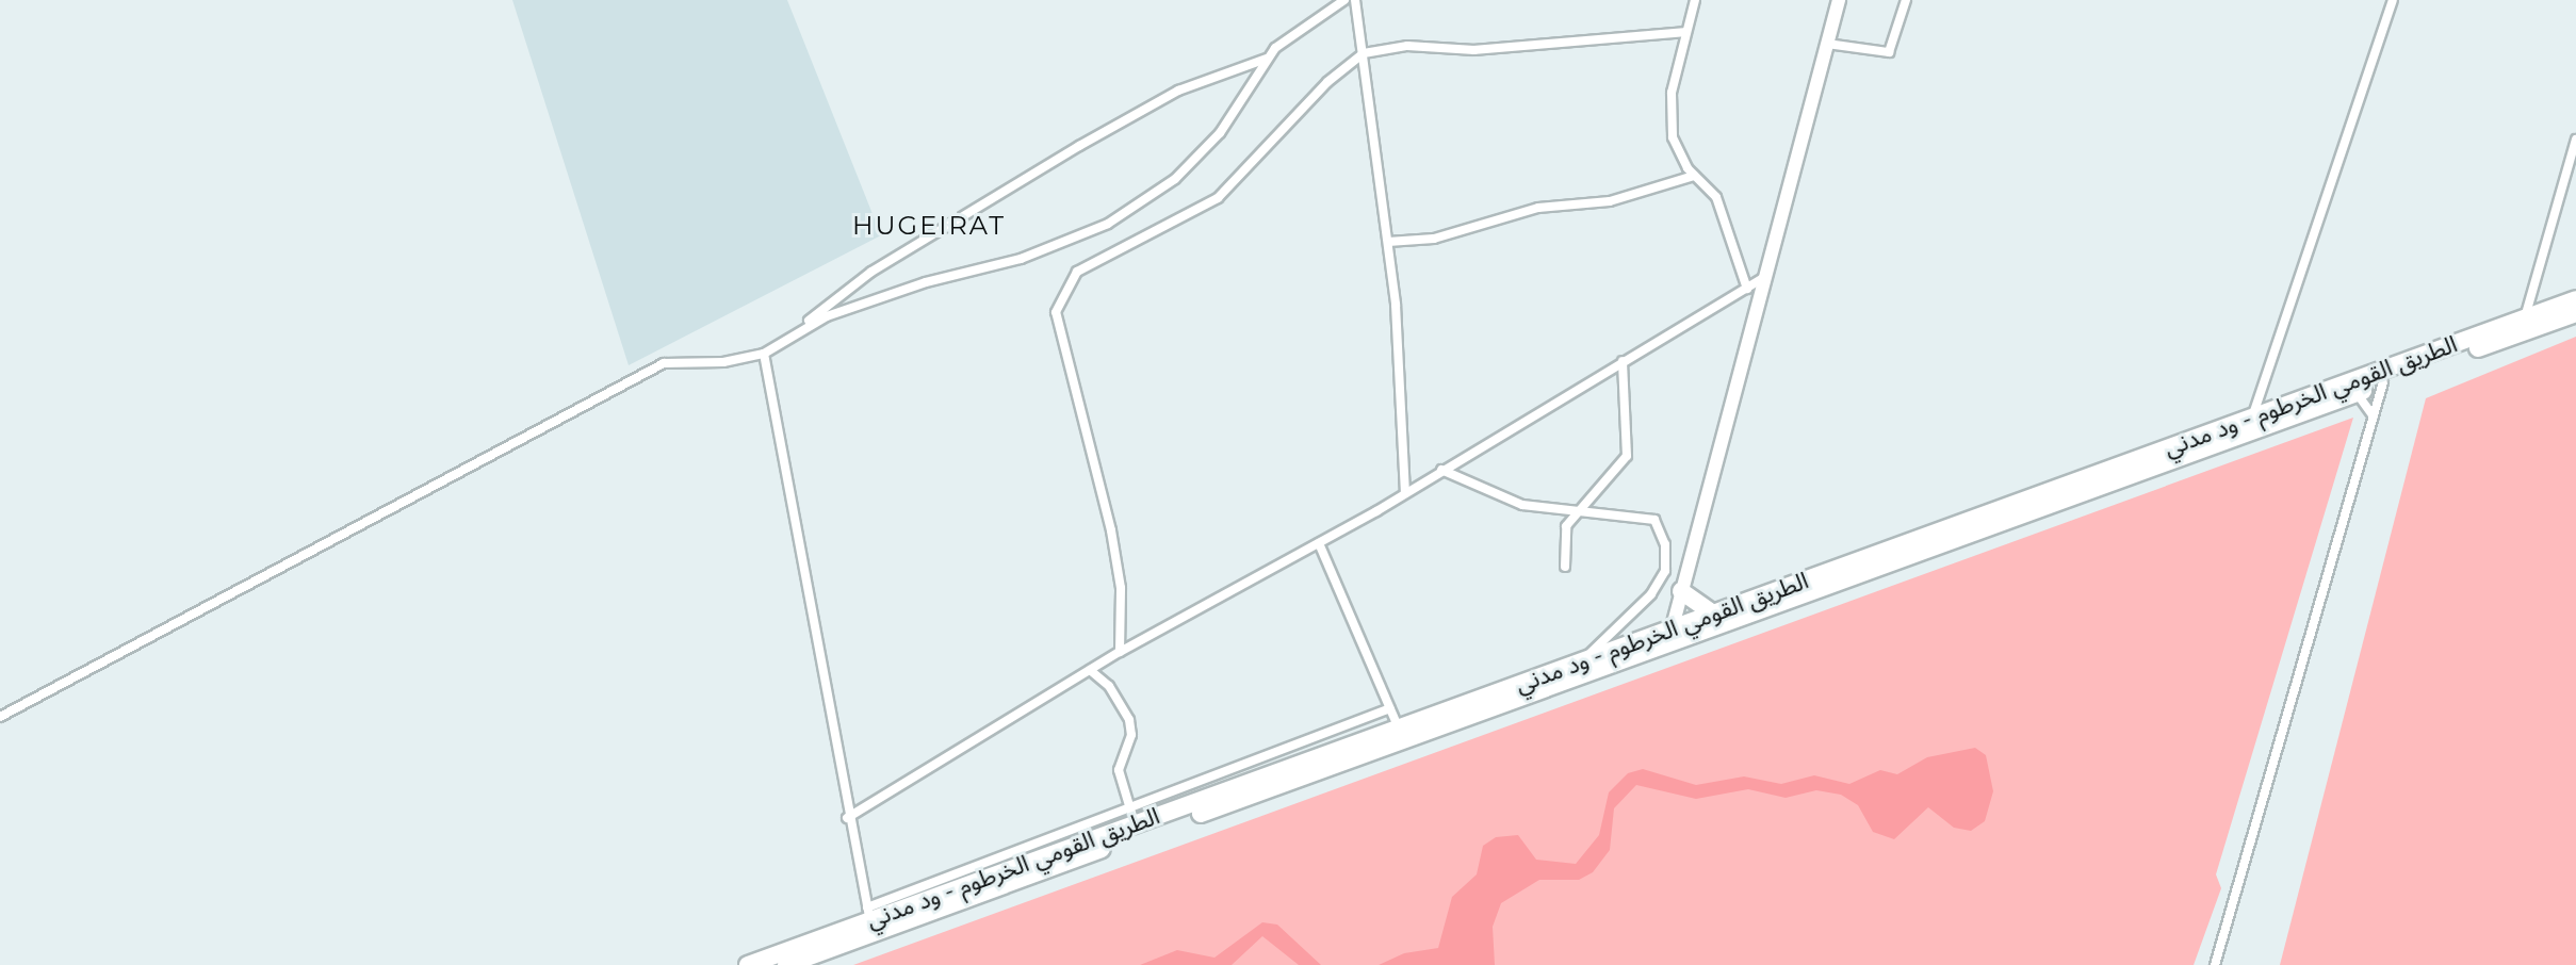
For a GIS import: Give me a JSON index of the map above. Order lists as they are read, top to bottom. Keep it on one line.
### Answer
{"streets":{"highway":["الطريق القومي الخرطوم - ود مدني"]},"districts":["HUGEIRAT"]}
